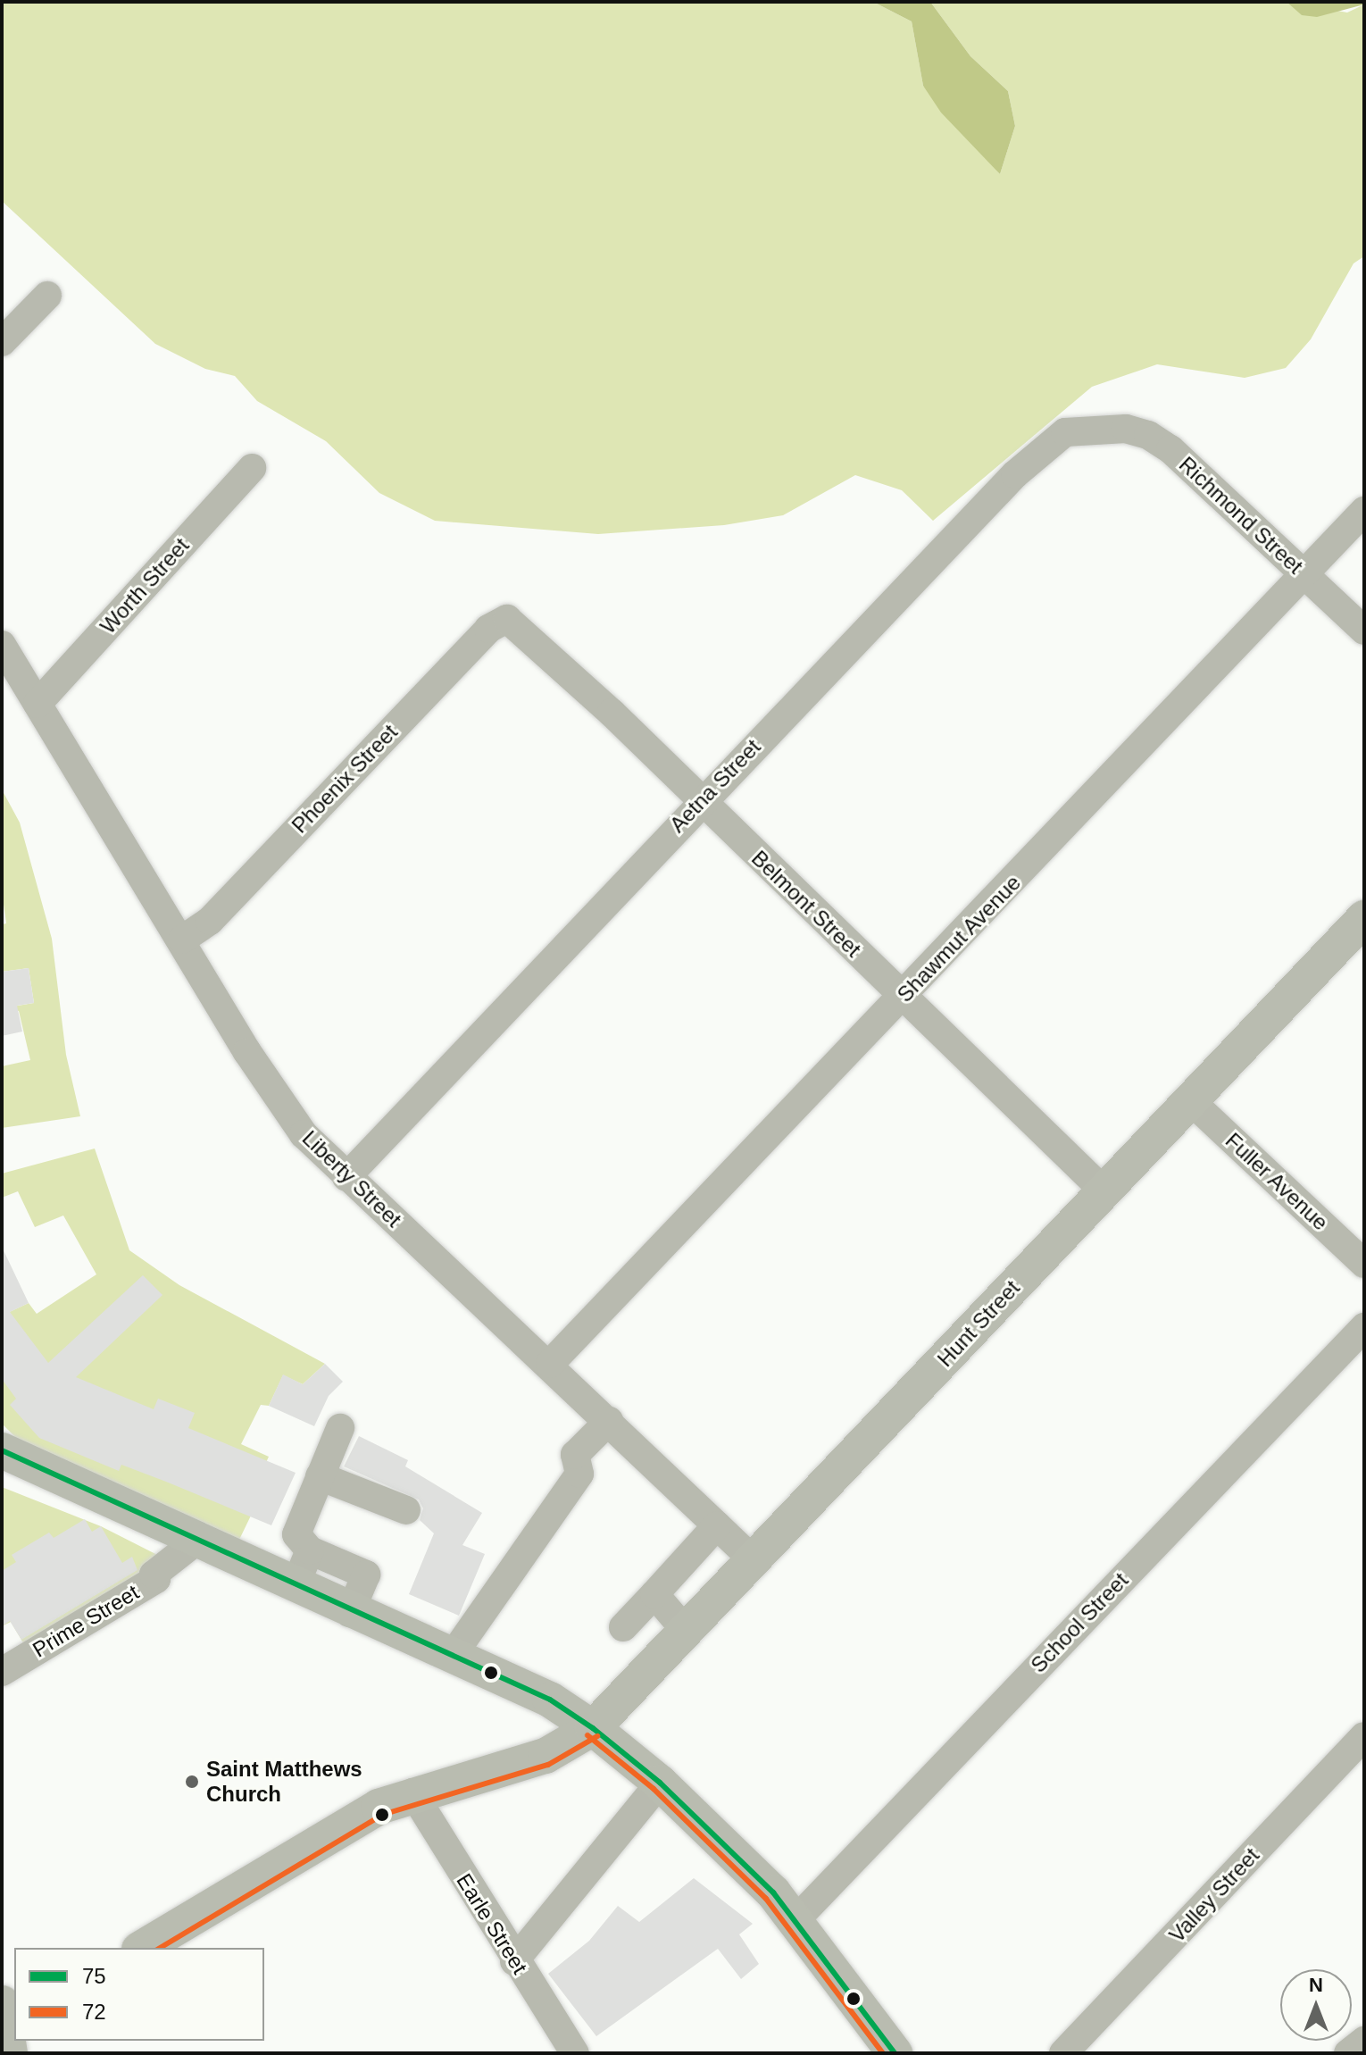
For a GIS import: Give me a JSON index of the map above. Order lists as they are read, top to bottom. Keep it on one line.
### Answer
{"streets":{"main road":["Hunt Street"],"street":["Richmond Street","Worth Street","Phoenix Street","Aetna Street","Belmont Street","Shawmut Avenue","Liberty Street","Fuller Avenue","Prime Street","School Street","Valley Street","Earle Street"]},"crossings":[["Richmond Street","Aetna Street"],["Richmond Street","Shawmut Avenue"],["Worth Street","Liberty Street"],["Phoenix Street","Belmont Street"],["Phoenix Street","Liberty Street"],["Aetna Street","Belmont Street"],["Aetna Street","Liberty Street"],["Belmont Street","Shawmut Avenue"],["Belmont Street","Hunt Street"],["Shawmut Avenue","Liberty Street"],["Liberty Street","Hunt Street"],["Fuller Avenue","Hunt Street"],["Hunt Street","Earle Street"]],"places":["Saint Matthews Church"],"lines":["transit line 75","transit line 72"],"legend":["75","72"],"north":"top"}
